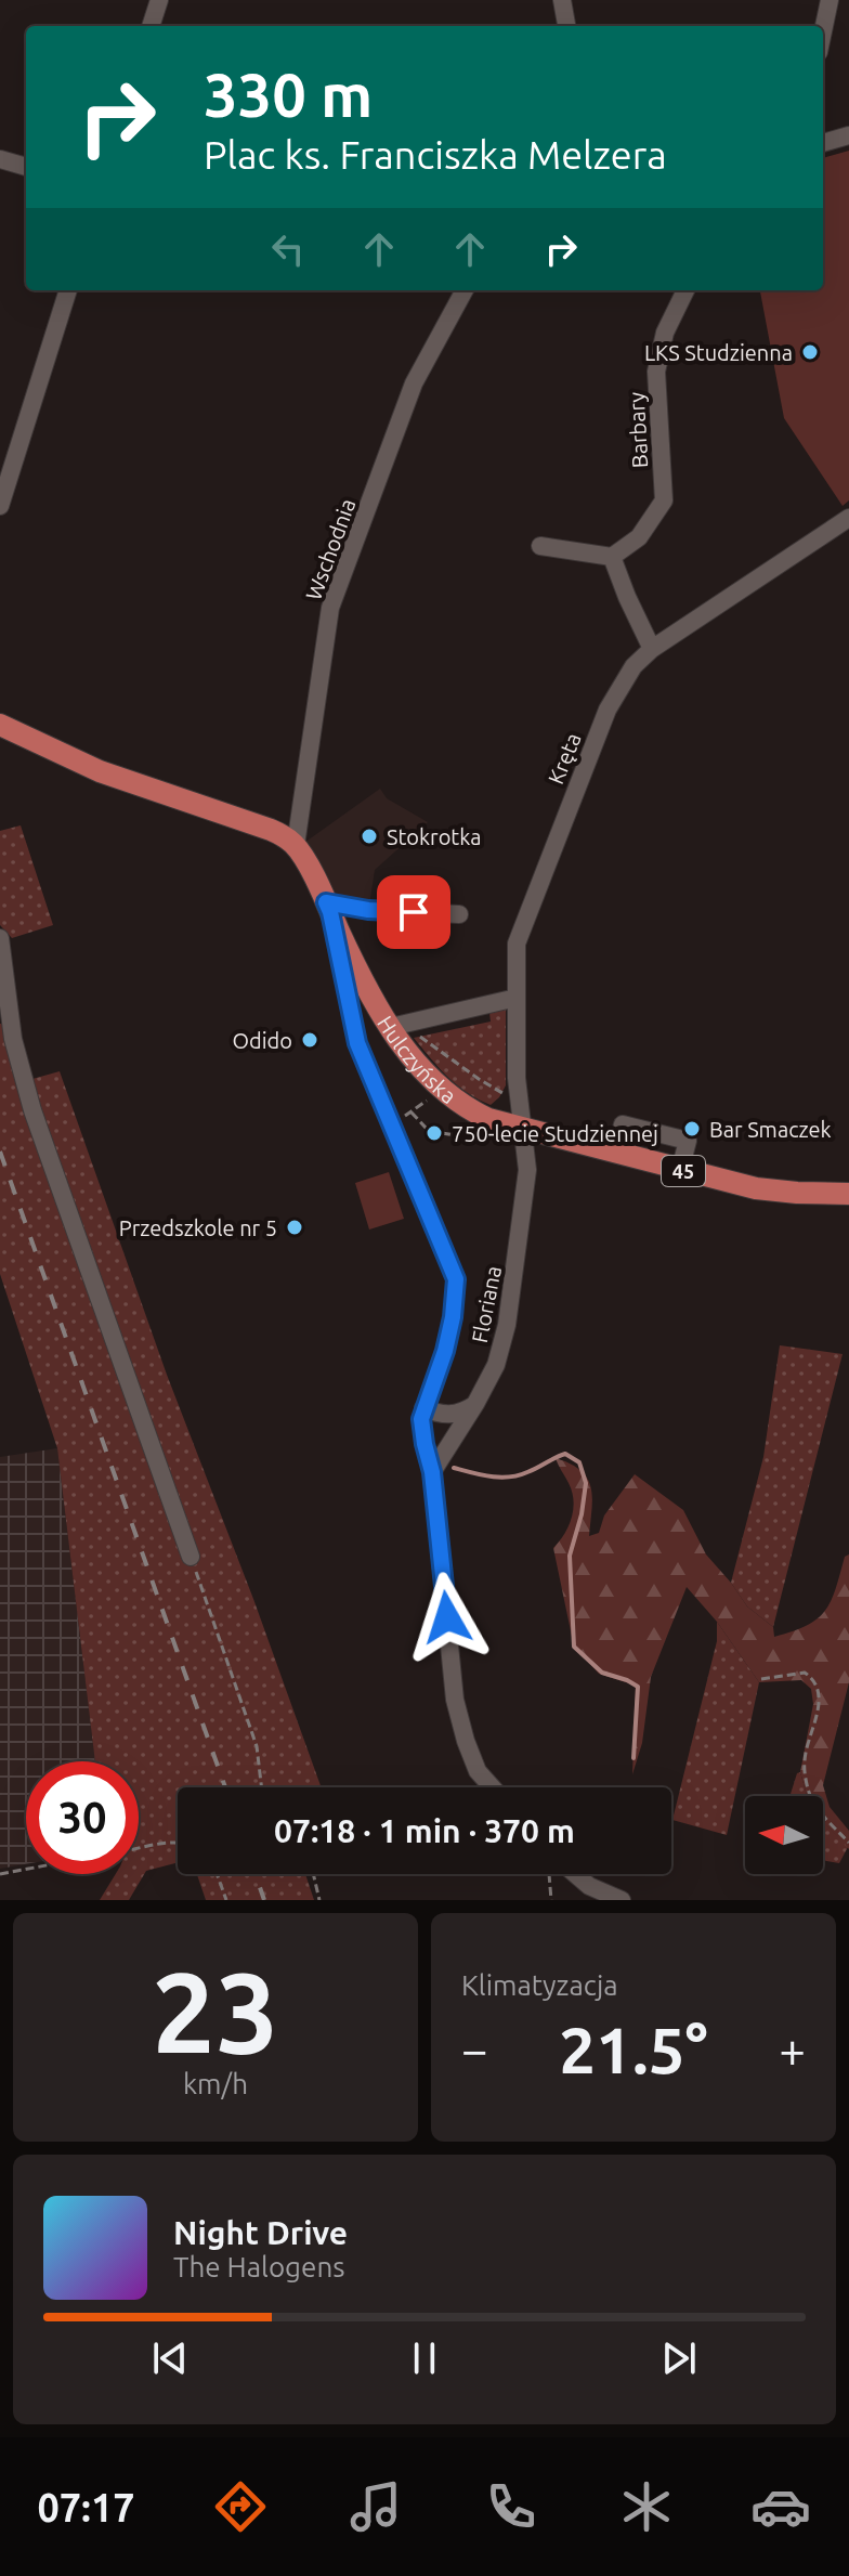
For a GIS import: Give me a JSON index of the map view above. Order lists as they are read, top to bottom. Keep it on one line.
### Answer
{"streets":{"main road":["Hulczyńska","45"],"street":["Barbary","Wschodnia","Kręta","Floriana"]},"crossings":[["Wschodnia","Hulczyńska"],["Kręta","Hulczyńska"],["Kręta","Floriana"],["Hulczyńska","Floriana"]],"places":["LKS Studzienna","Stokrotka","Odido","Bar Smaczek","750-lecie Studziennej","Przedszkole nr 5"],"north":"left","page":{"turn":["330 m","Plac ks. Franciszka Melzera"],"limit":"30","trip":"07:18 · 1 min · 370 m","tile":[["23","km/h"],"Klimatyzacja"],"heat":["−","21.5°","+"],"song":["Night Drive","The Halogens"],"tabs":"07:17"}}
